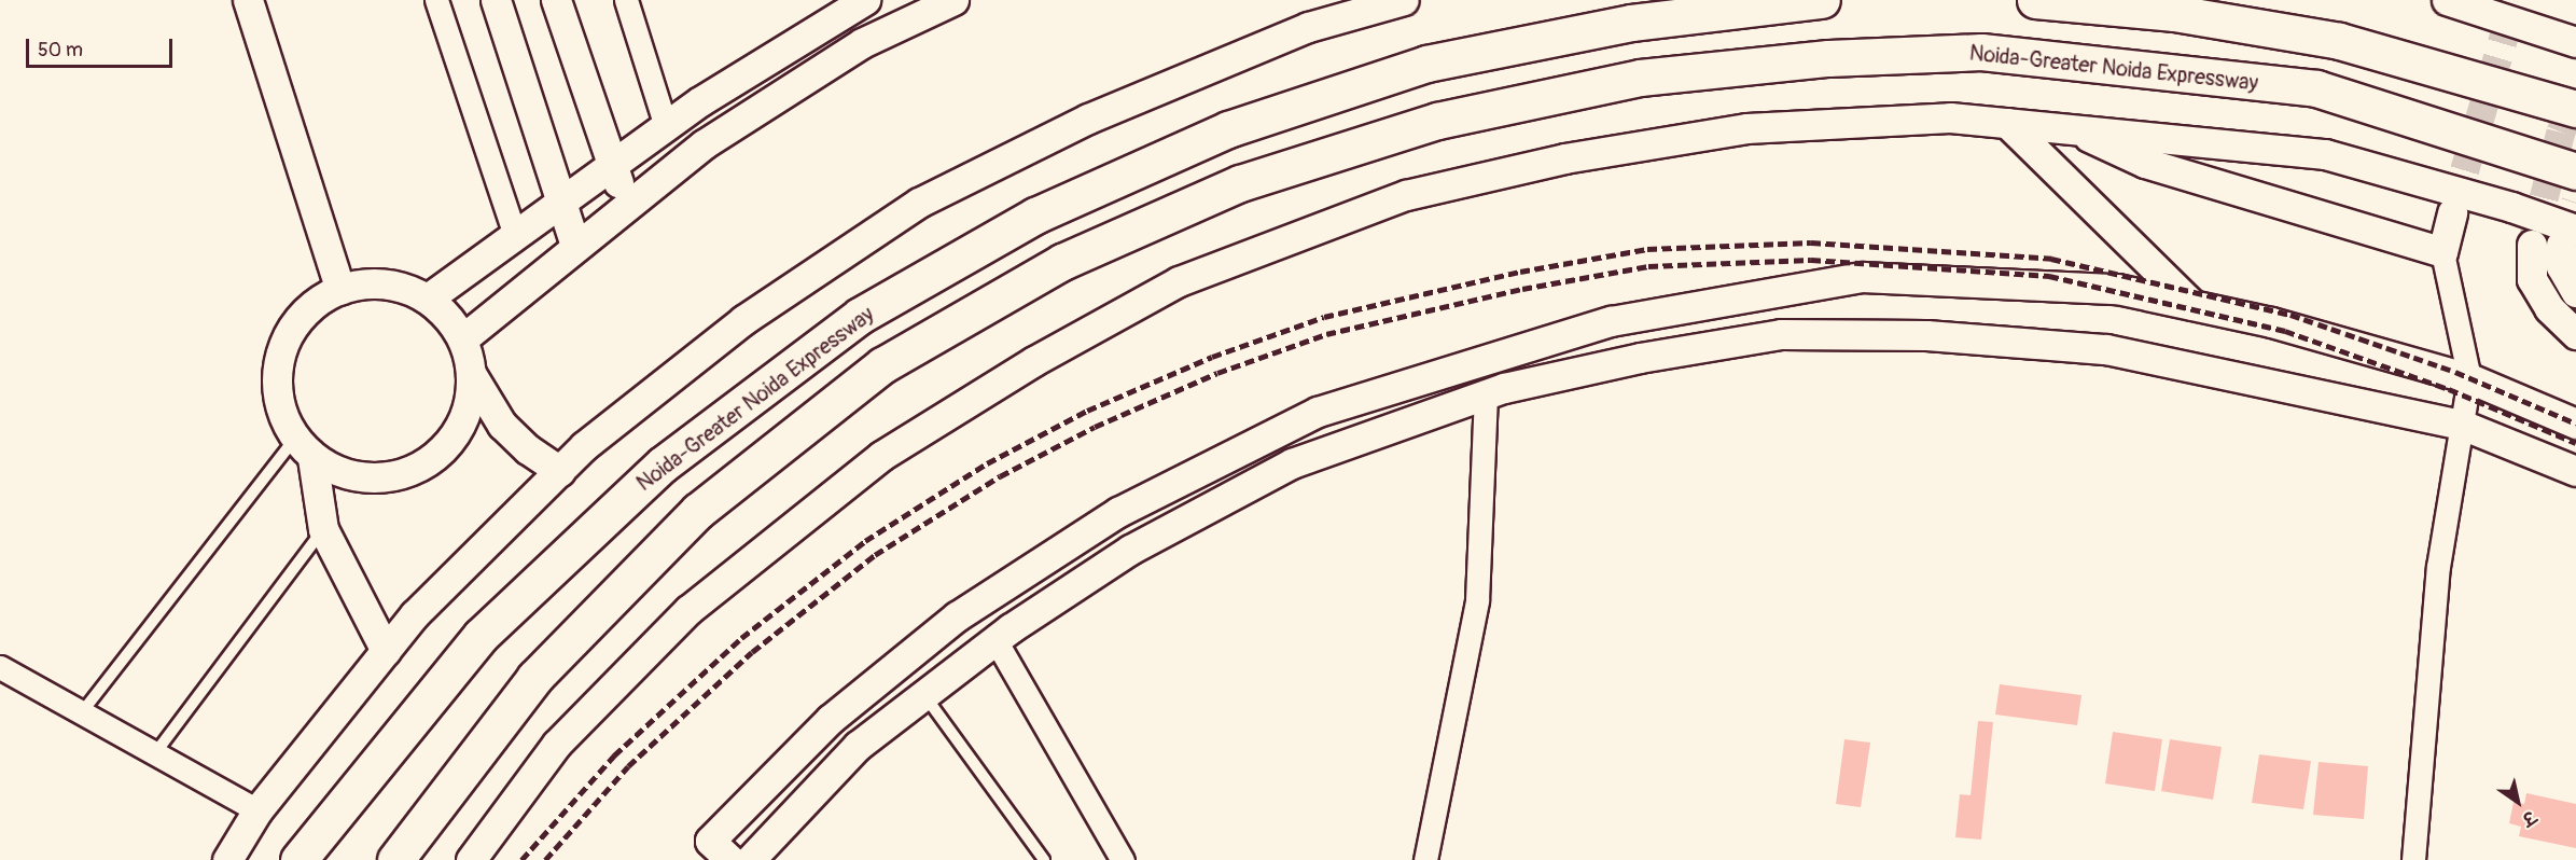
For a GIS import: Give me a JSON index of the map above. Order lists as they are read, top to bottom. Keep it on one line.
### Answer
{"streets":{"highway":["Noida-Greater Noida Expressway"]},"scale_bar":"50 m","north":"bottom right"}
